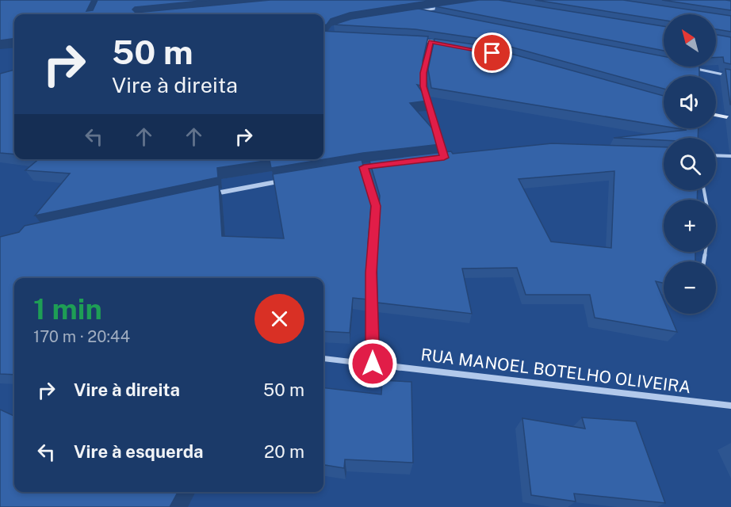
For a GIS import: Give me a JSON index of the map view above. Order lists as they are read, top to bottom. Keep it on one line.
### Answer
{"streets":{"street":["RUA MANOEL BOTELHO OLIVEIRA"]},"north":"top left","page":{"map_buttons":["+","−"],"turn":["50 m","Vire à direita"],"heading":["1 min","170 m · 20:44"],"list":[{"name":"Vire à direita","value":"50 m"},{"name":"Vire à esquerda","value":"20 m"}]}}
